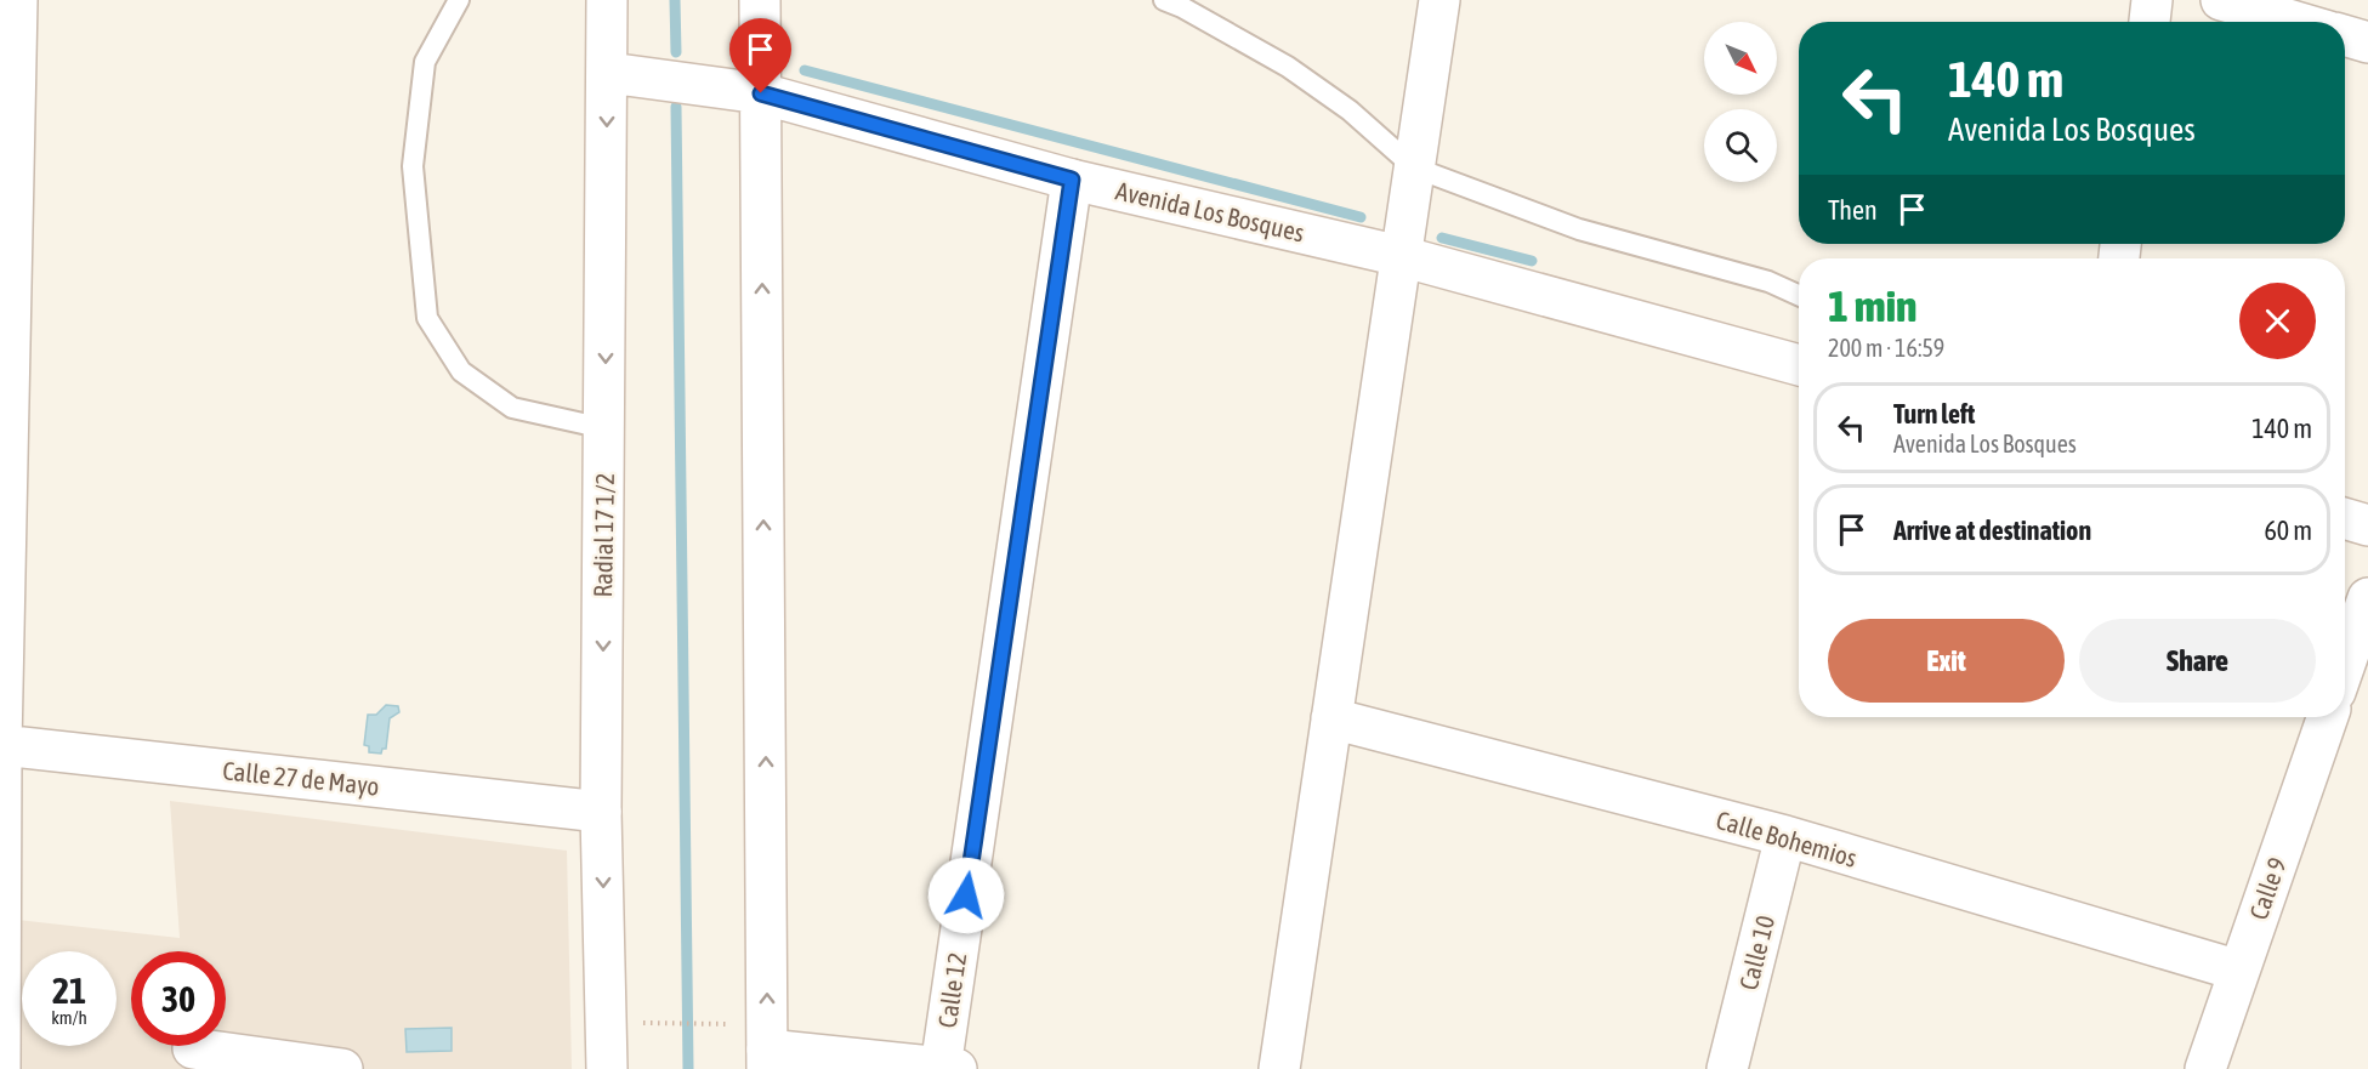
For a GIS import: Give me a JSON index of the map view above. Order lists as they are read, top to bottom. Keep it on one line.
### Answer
{"streets":{"street":["Avenida Los Bosques","Radial 17 1/2","Calle 27 de Mayo","Calle Bohemios","Calle 9","Calle 10","Calle 12"]},"crossings":[["Avenida Los Bosques","Radial 17 1/2"],["Avenida Los Bosques","Calle 12"],["Radial 17 1/2","Calle 27 de Mayo"],["Calle Bohemios","Calle 9"],["Calle Bohemios","Calle 10"]],"north":"bottom right","page":{"turn":["140 m","Avenida Los Bosques"],"then":"Then","heading":["1 min","200 m · 16:59"],"list":[{"name":"Turn left","note":"Avenida Los Bosques","value":"140 m"},{"name":"Arrive at destination","value":"60 m"}],"buttons":["Exit","Share"],"speed":"21 km/h","limit":"30"}}
